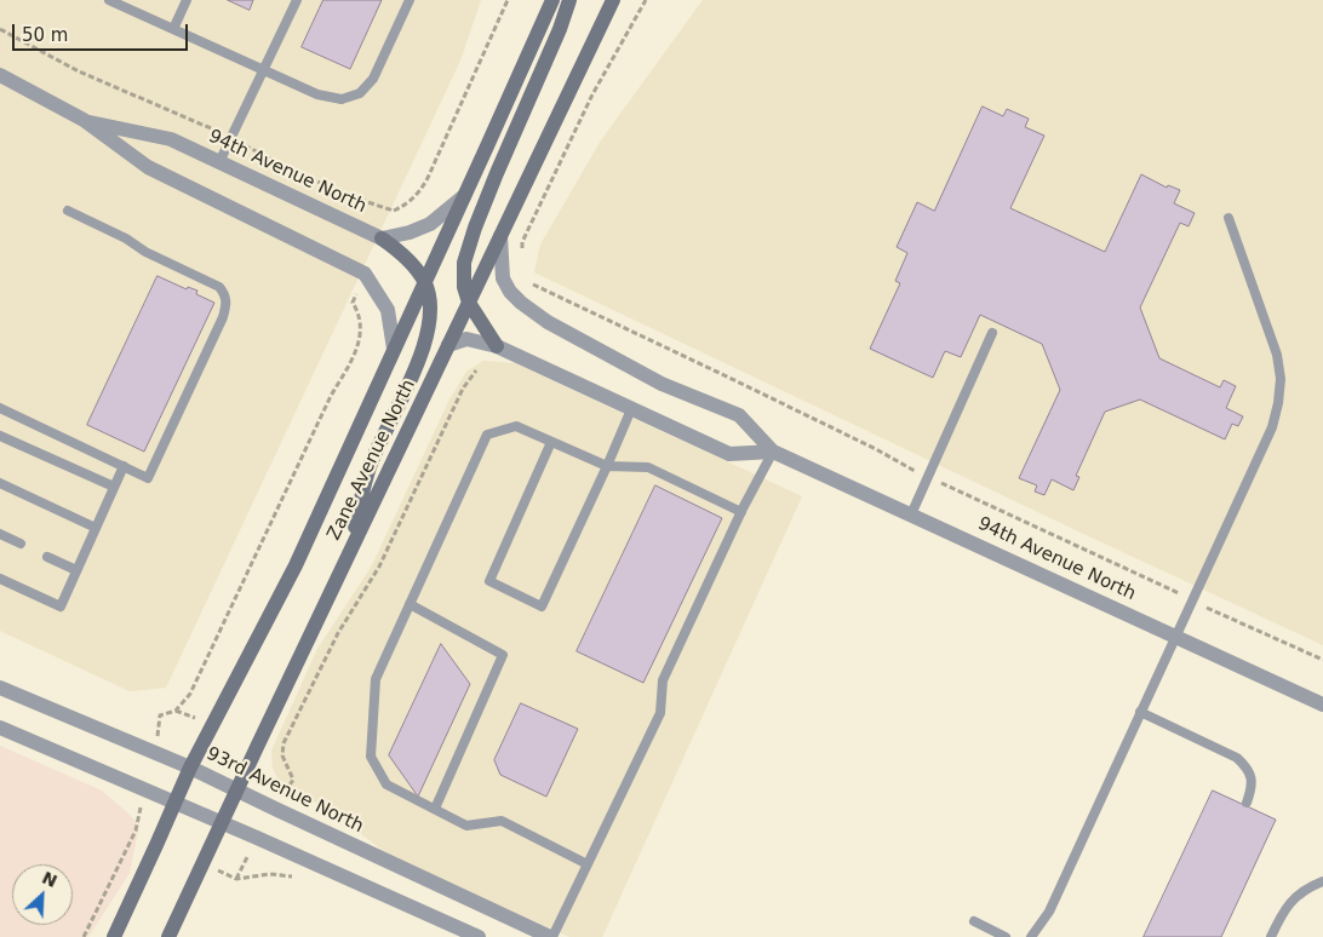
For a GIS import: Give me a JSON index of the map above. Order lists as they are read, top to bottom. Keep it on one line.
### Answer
{"streets":{"main road":["Zane Avenue North"],"street":["94th Avenue North","93rd Avenue North"]},"crossings":[["94th Avenue North","Zane Avenue North"],["Zane Avenue North","93rd Avenue North"]],"scale_bar":"50 m","north":"top right"}
